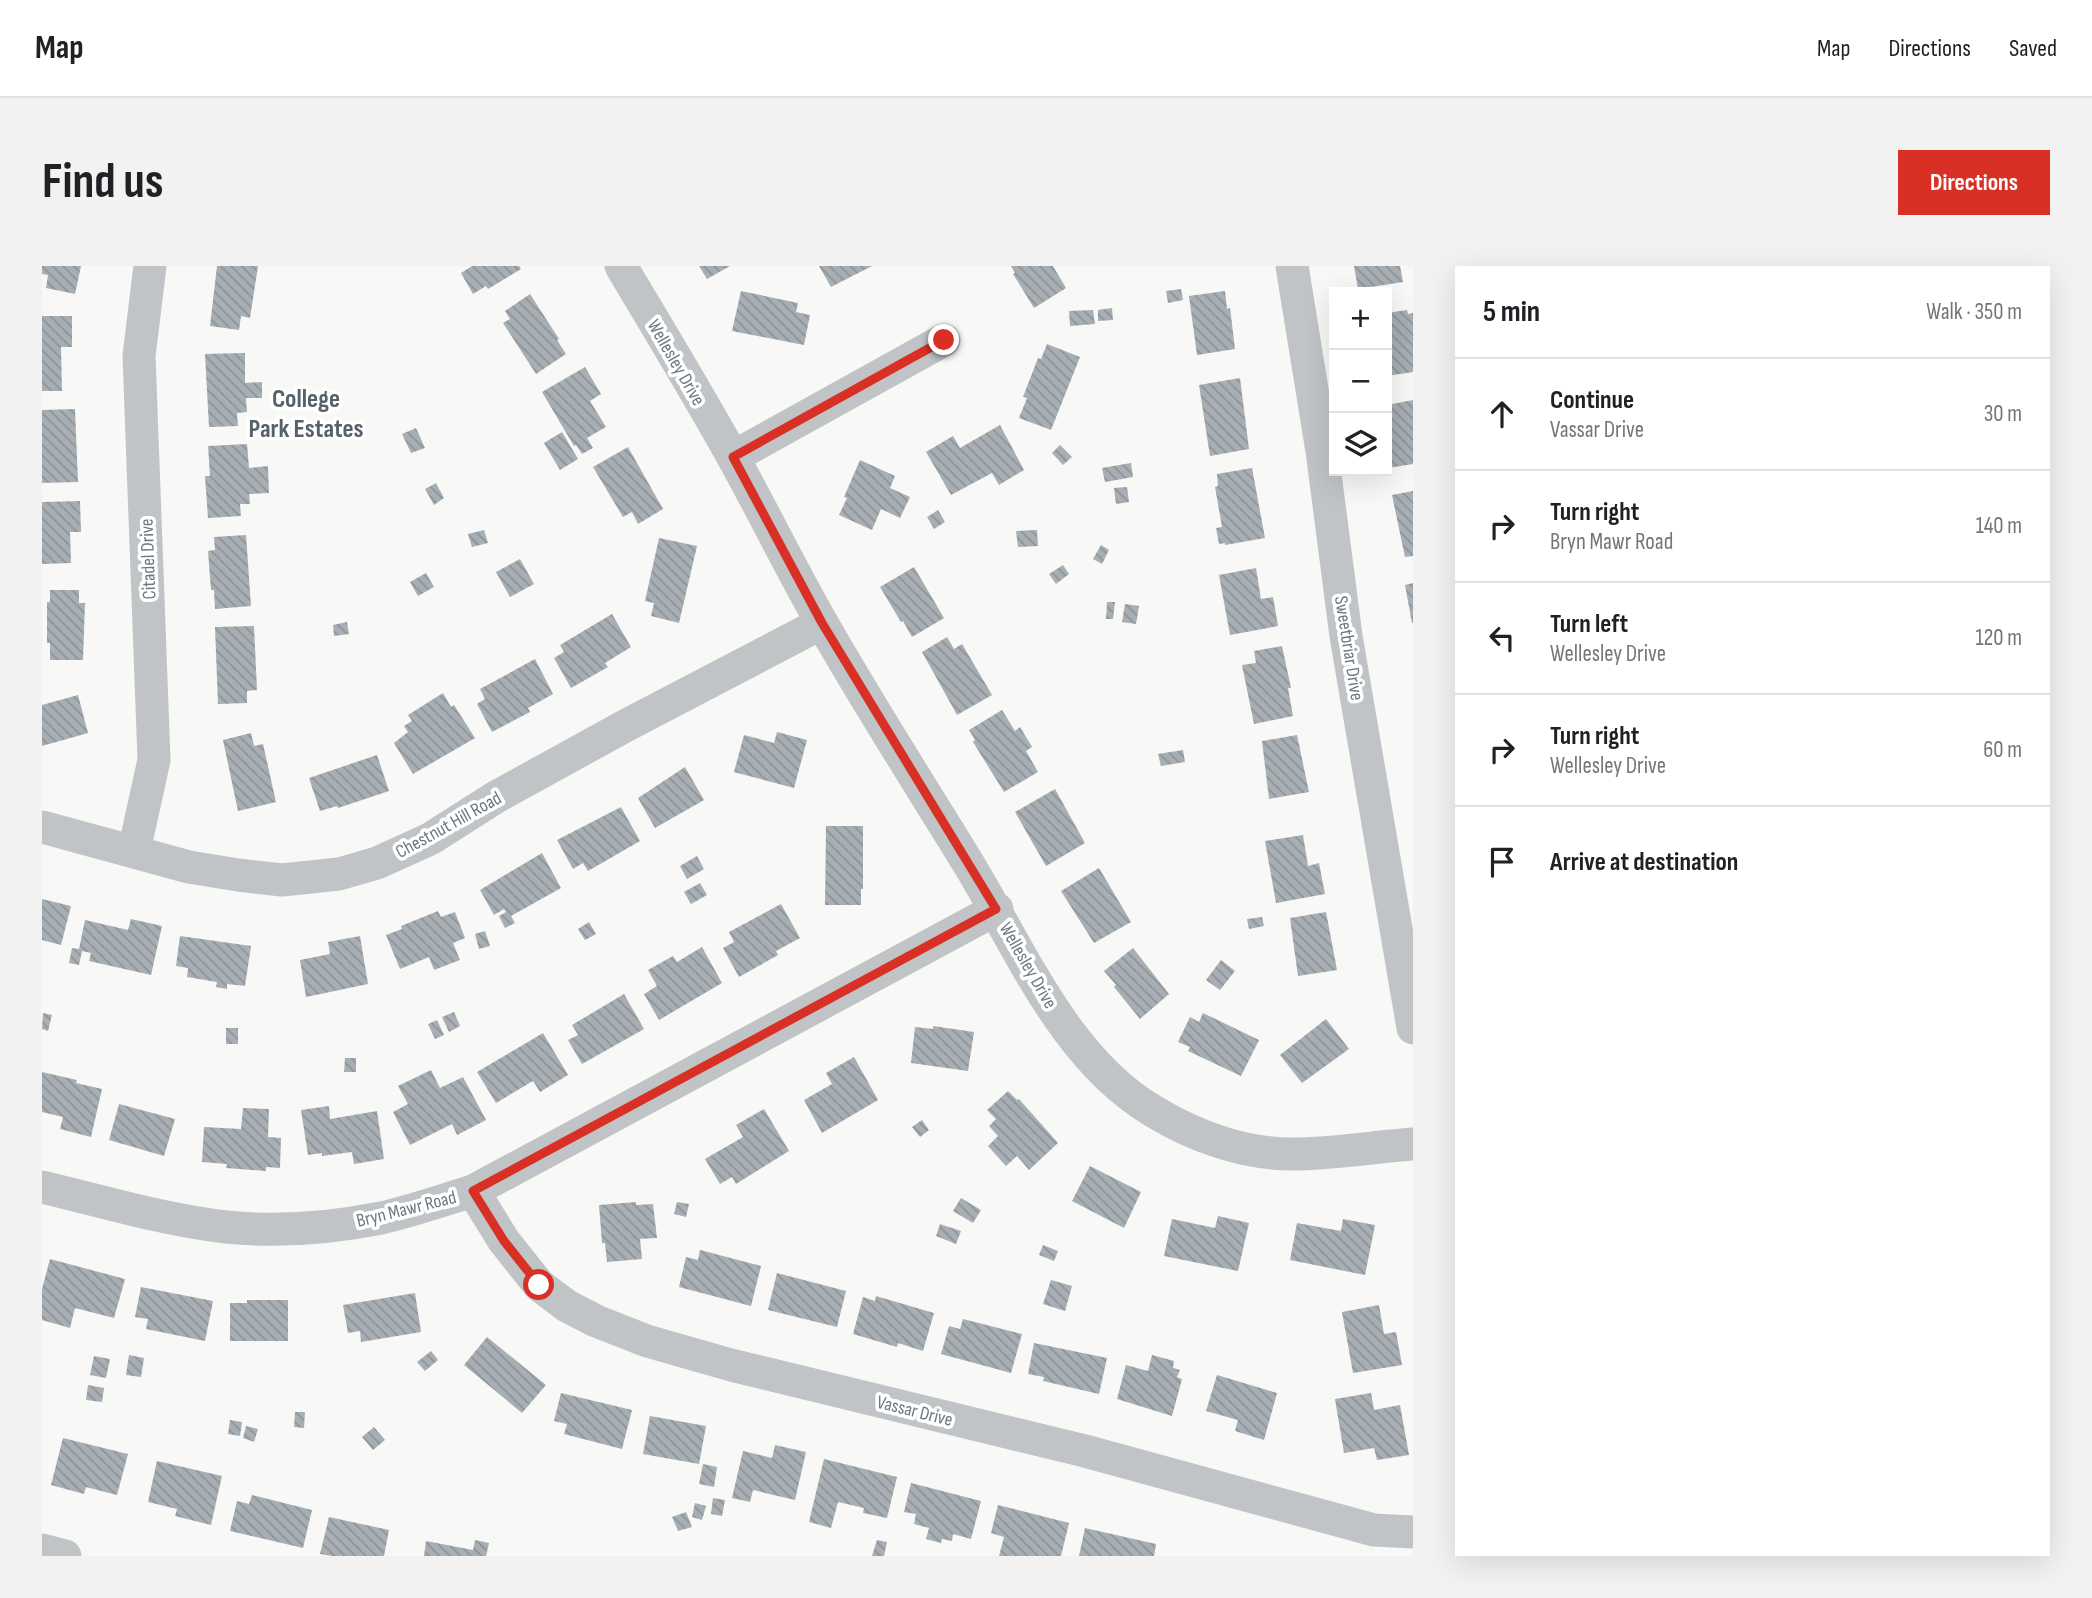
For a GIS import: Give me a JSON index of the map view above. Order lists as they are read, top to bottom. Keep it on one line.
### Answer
{"streets":{"street":["Wellesley Drive","Citadel Drive","Sweetbriar Drive","Chestnut Hill Road","Bryn Mawr Road","Vassar Drive"]},"crossings":[["Wellesley Drive","Chestnut Hill Road"],["Wellesley Drive","Bryn Mawr Road"],["Citadel Drive","Chestnut Hill Road"],["Bryn Mawr Road","Vassar Drive"]],"districts":["College Park Estates"],"page":{"header":"Map","nav":["Map","Directions","Saved"],"buttons":"Directions","title":"Find us","heading":["5 min","Walk · 350 m"],"map_buttons":["+","−"],"list":[["Continue","Vassar Drive","30 m"],["Turn right","Bryn Mawr Road","140 m"],["Turn left","Wellesley Drive","120 m"],["Turn right","Wellesley Drive","60 m"],"Arrive at destination"]}}
